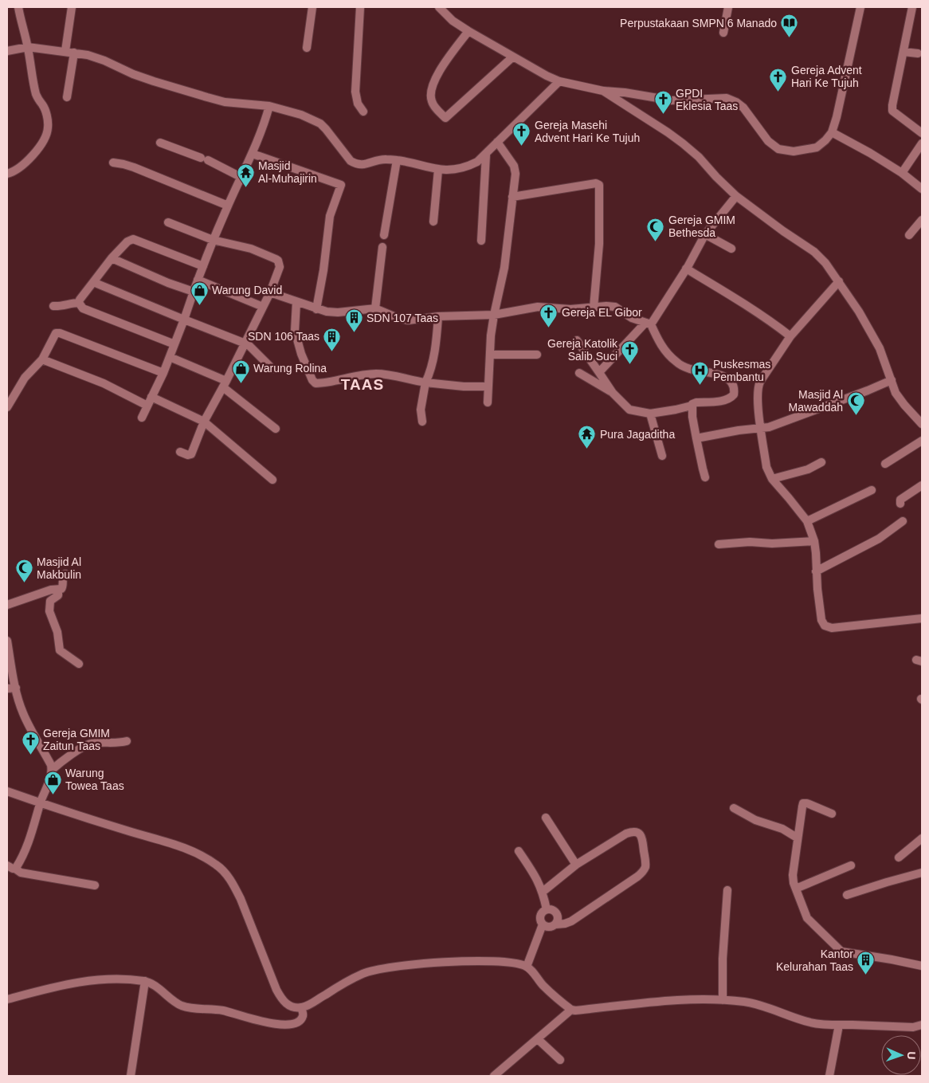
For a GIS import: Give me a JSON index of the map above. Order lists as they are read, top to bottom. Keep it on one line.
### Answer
{"districts":["TAAS"],"places":{"library":["Perpustakaan SMPN 6 Manado"],"church":["Gereja Advent Hari Ke Tujuh","GPDI Eklesia Taas","Gereja Masehi Advent Hari Ke Tujuh","Gereja EL Gibor","Gereja Katolik Salib Suci","Gereja GMIM Zaitun Taas"],"temple":["Masjid Al-Muhajirin","Pura Jagaditha"],"mosque":["Gereja GMIM Bethesda","Masjid Al Mawaddah","Masjid Al Makbulin"],"shop":["Warung David","Warung Rolina","Warung Towea Taas"],"building":["SDN 107 Taas","SDN 106 Taas","Kantor Kelurahan Taas"],"hospital":["Puskesmas Pembantu"]},"north":"right"}
